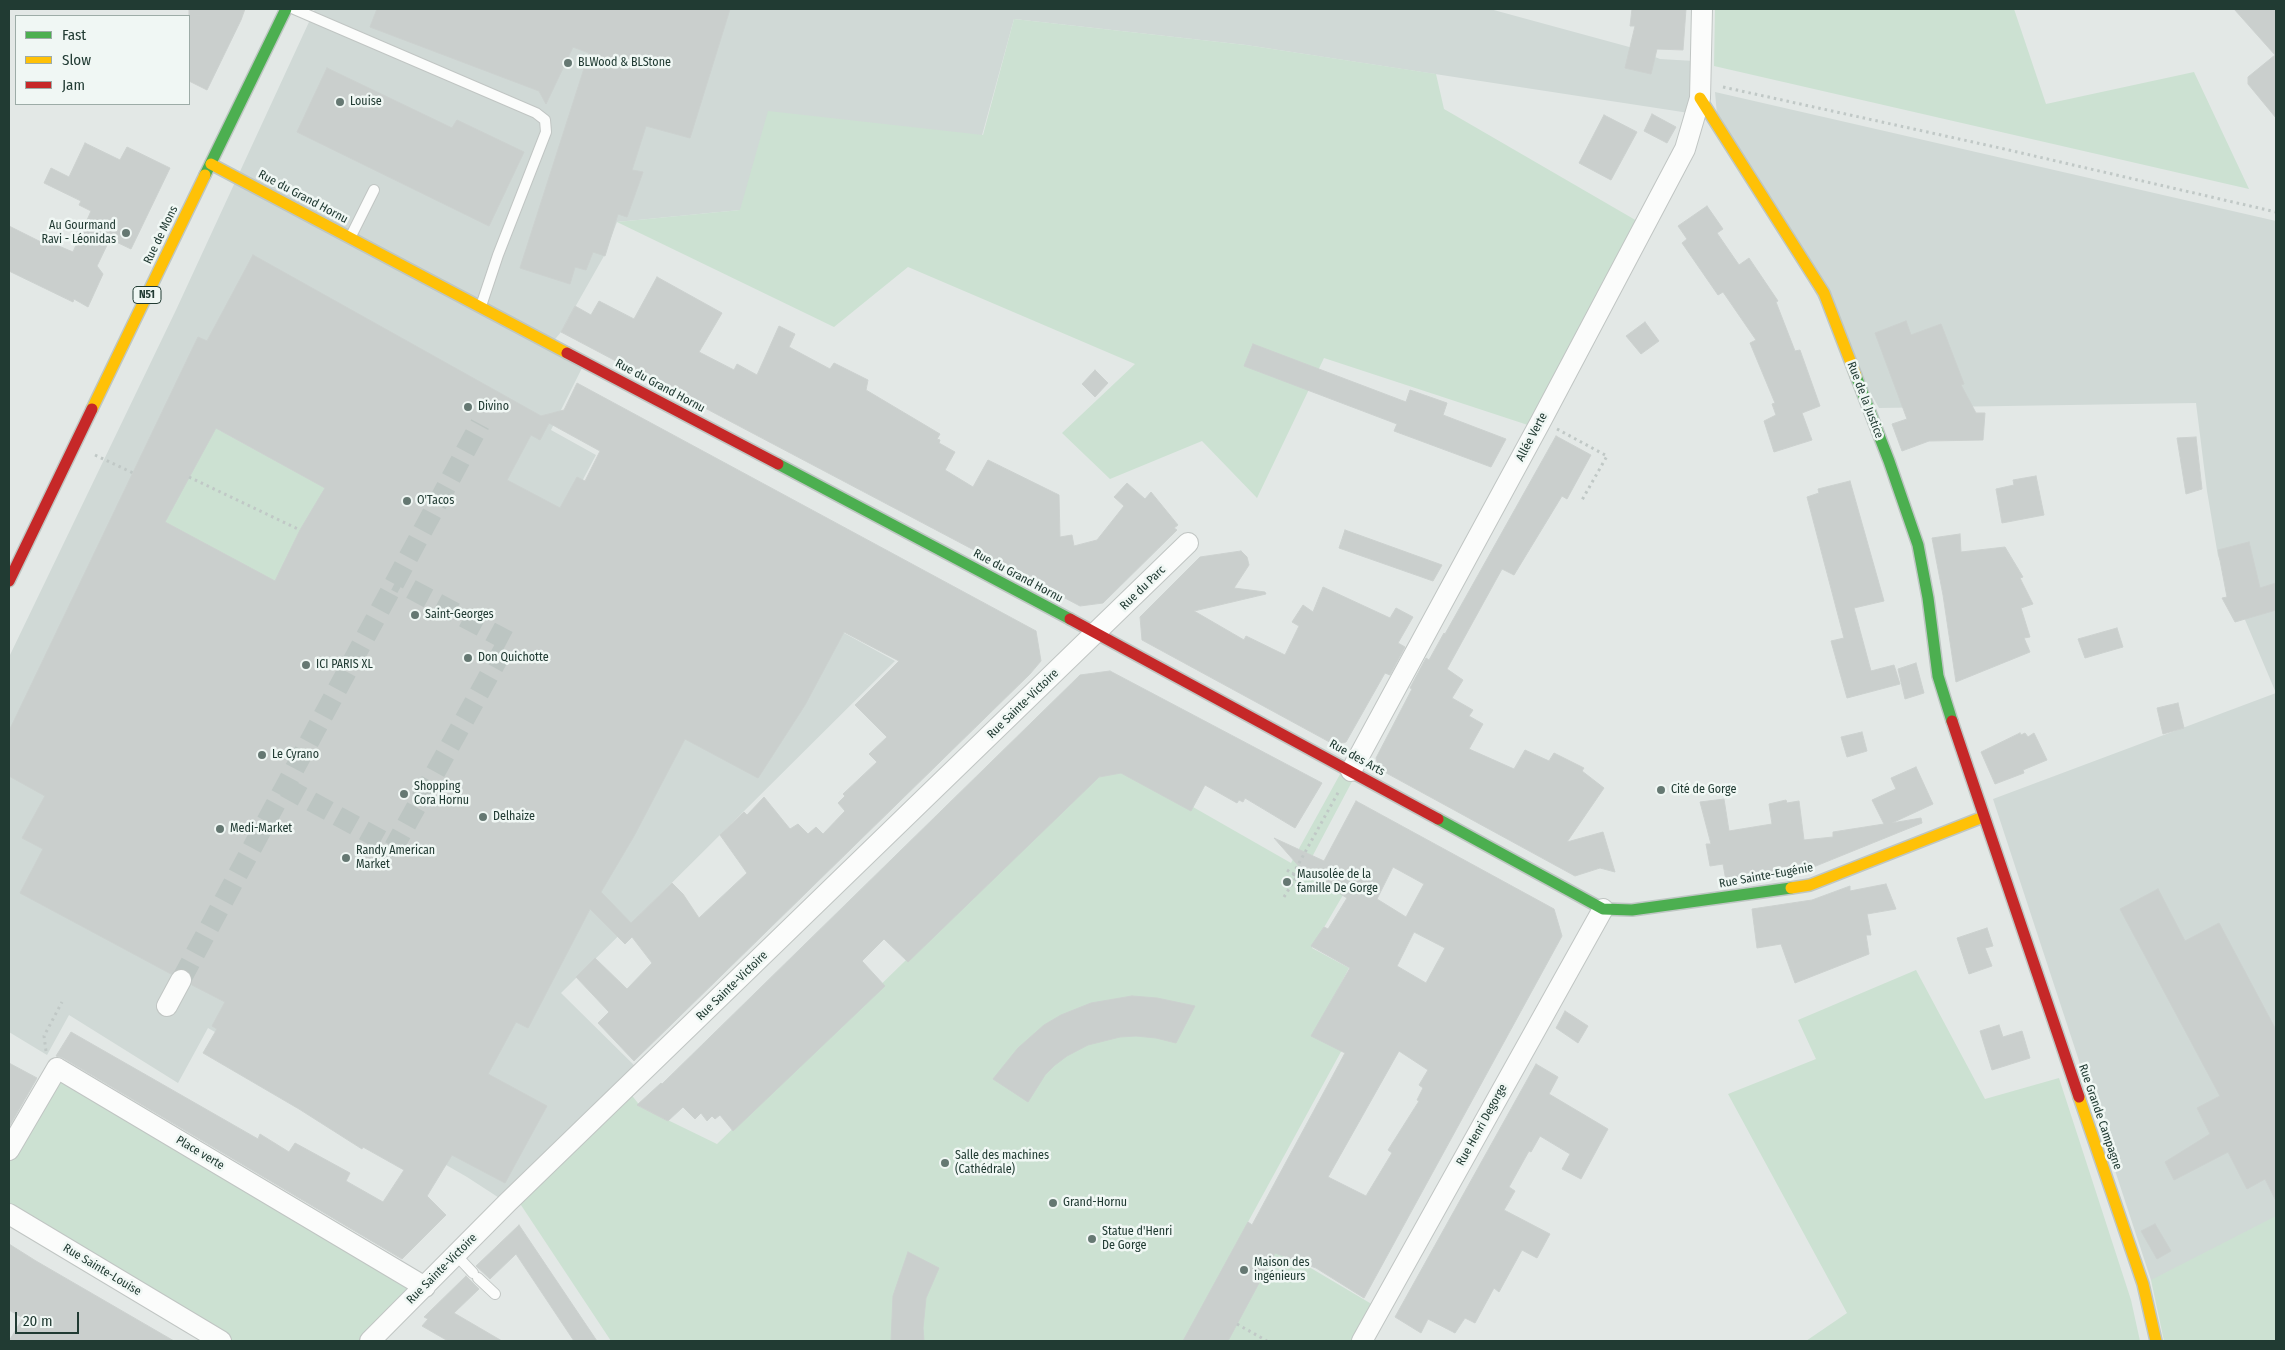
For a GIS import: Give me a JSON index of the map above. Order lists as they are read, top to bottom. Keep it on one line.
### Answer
{"streets":{"street":["Rue du Grand Hornu","Rue de Mons","N51","Rue de la Justice","Allée Verte","Rue du Parc","Rue Sainte-Victoire","Rue des Arts","Rue Sainte-Eugénie","Rue Grande Campagne","Rue Henri Degorge","Place verte","Rue Sainte-Louise"]},"crossings":[["Rue du Grand Hornu","Rue de Mons"],["Rue du Grand Hornu","Rue du Parc"],["Rue du Grand Hornu","Rue Sainte-Victoire"],["Rue du Grand Hornu","Rue des Arts"],["Rue de la Justice","Allée Verte"],["Rue de la Justice","Rue Sainte-Eugénie"],["Rue de la Justice","Rue Grande Campagne"],["Allée Verte","Rue des Arts"],["Rue du Parc","Rue Sainte-Victoire"],["Rue du Parc","Rue des Arts"],["Rue Sainte-Victoire","Rue des Arts"],["Rue Sainte-Victoire","Place verte"],["Rue des Arts","Rue Sainte-Eugénie"],["Rue des Arts","Rue Henri Degorge"],["Rue Sainte-Eugénie","Rue Henri Degorge"]],"places":["BLWood & BLStone","Louise","Au Gourmand Ravi - Léonidas","Divino","O'Tacos","Saint-Georges","Don Quichotte","ICI PARIS XL","Le Cyrano","Cité de Gorge","Shopping Cora Hornu","Delhaize","Medi-Market","Randy American Market","Mausolée de la famille De Gorge","Salle des machines (Cathédrale)","Grand-Hornu","Statue d'Henri De Gorge","Maison des ingénieurs"],"legend":["Fast","Slow","Jam"],"scale_bar":"20 m"}
